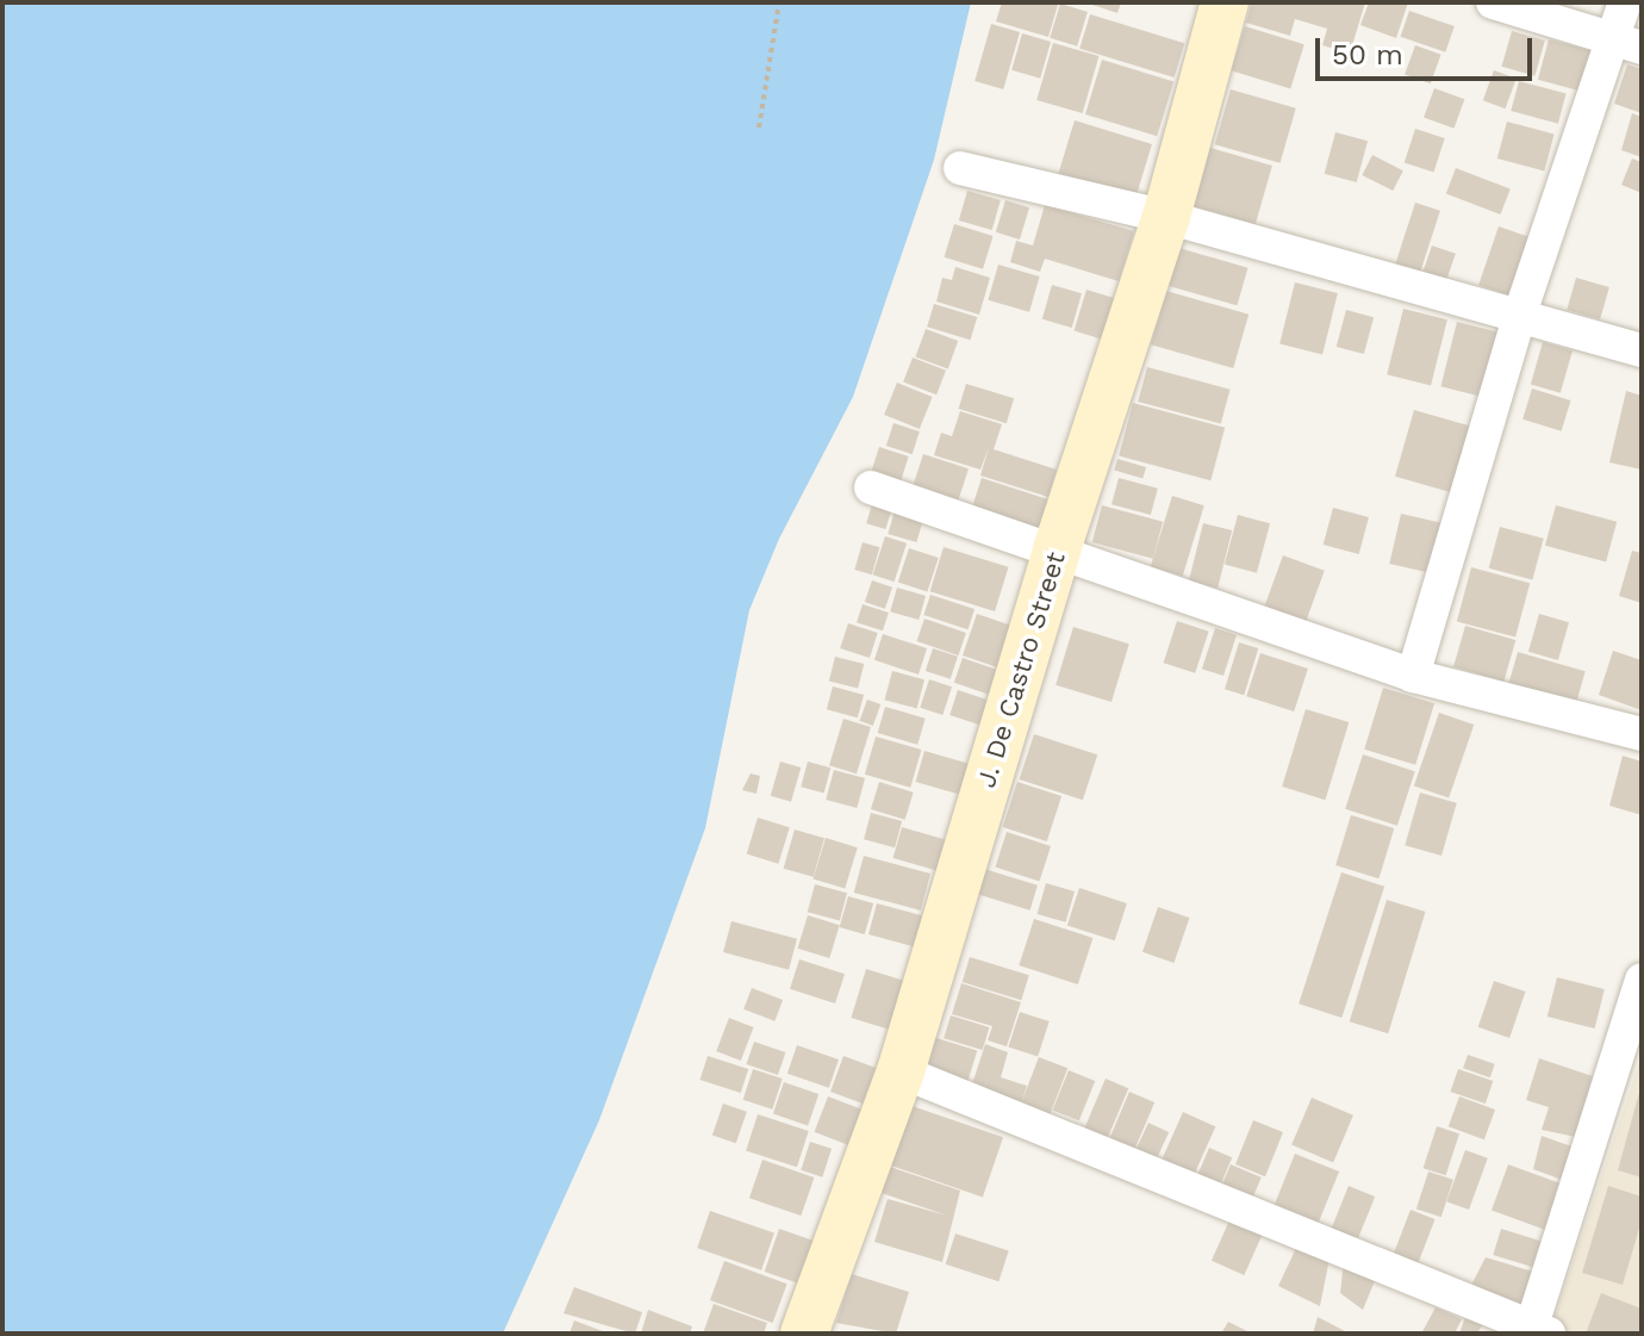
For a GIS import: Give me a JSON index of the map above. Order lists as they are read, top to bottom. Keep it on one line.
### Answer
{"streets":{"main road":["J. De Castro Street"]},"scale_bar":"50 m"}
